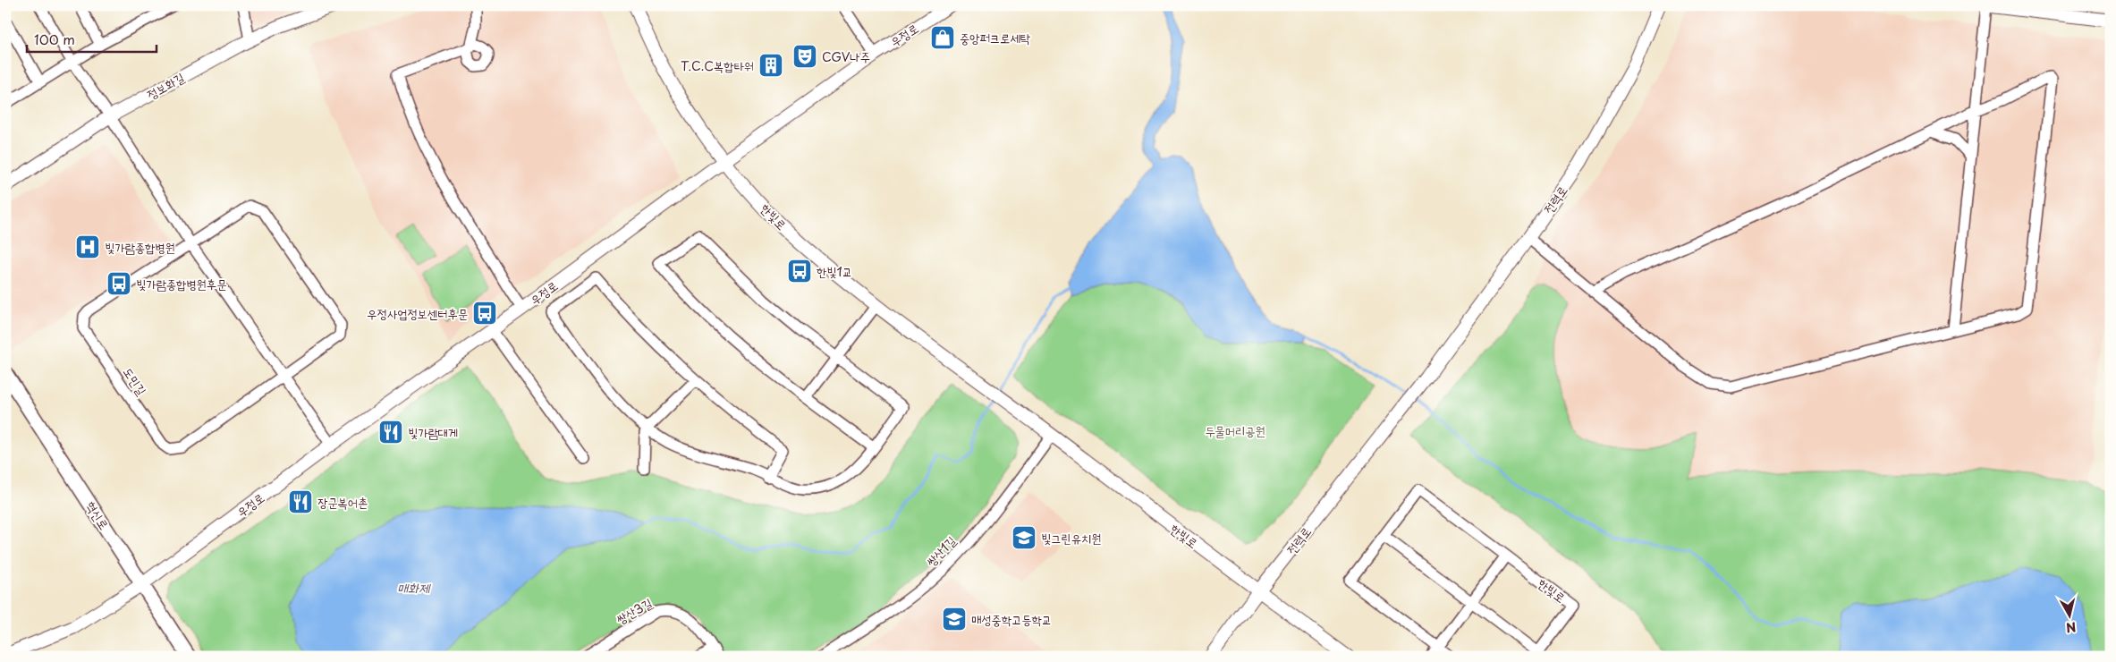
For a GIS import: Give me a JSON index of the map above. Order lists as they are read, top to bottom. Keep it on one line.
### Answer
{"streets":{"main road":["혁신로"],"street":["우정로","정보화길","전력로","한빛로","도민길","쌍산1길","쌍산3길"]},"crossings":[["우정로","한빛로"],["우정로","혁신로"],["전력로","한빛로"],["한빛로","쌍산1길"]],"water":["매화제"],"parks":["두물머리공원"],"places":{"shop":["중앙퍼크로세탁"],"theatre":["CGV나주"],"building":["T.C.C복합타워"],"hospital":["빛가람종합병원"],"bus stop":["한빛1교","빛가람종합병원후문","우정사업정보센터후문"],"restaurant":["빛가람대게","장군복어촌"],"school or university":["빛그린유치원","매성중학고등학교"]},"scale_bar":"100 m","north":"bottom"}
